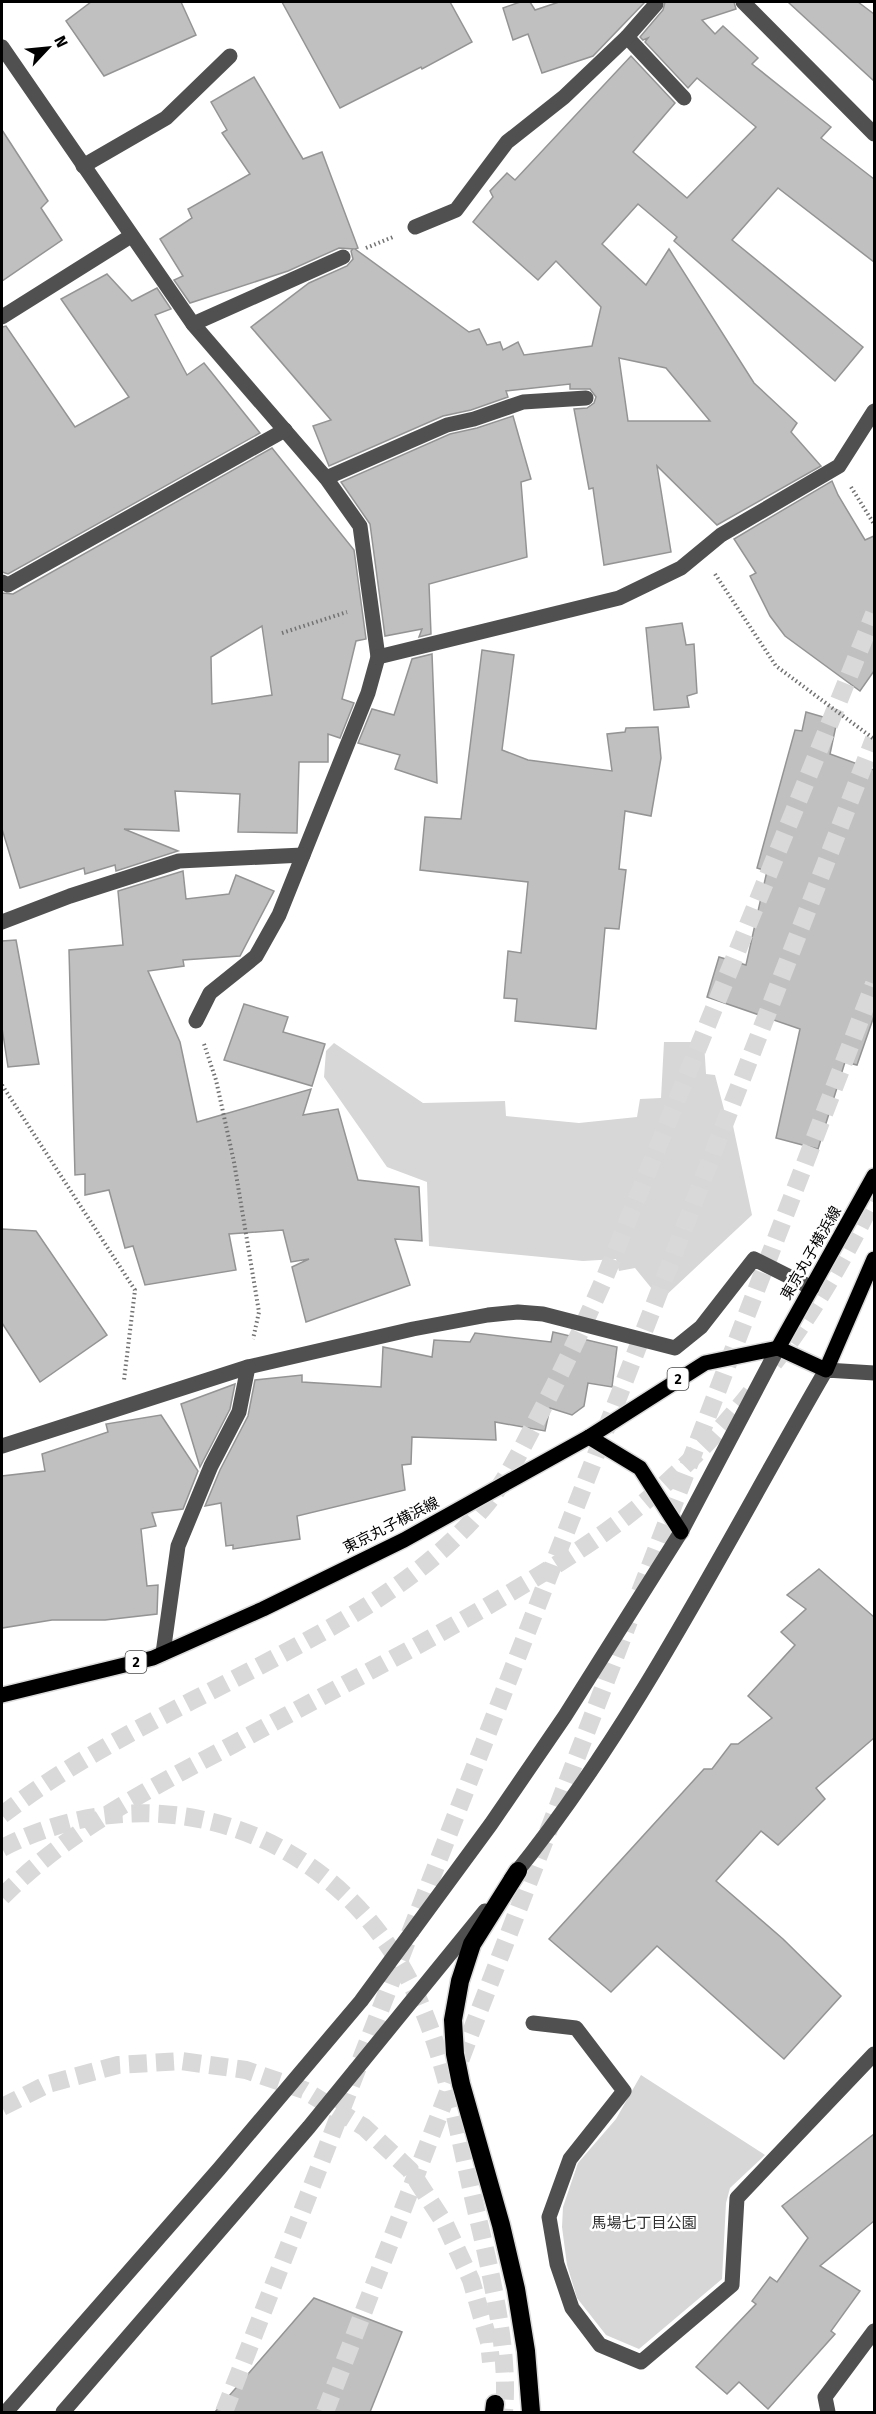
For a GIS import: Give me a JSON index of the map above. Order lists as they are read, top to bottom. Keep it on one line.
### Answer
{"streets":{"main road":["東京丸子横浜線","2"]},"parks":["馬場七丁目公園"],"north":"top right"}
